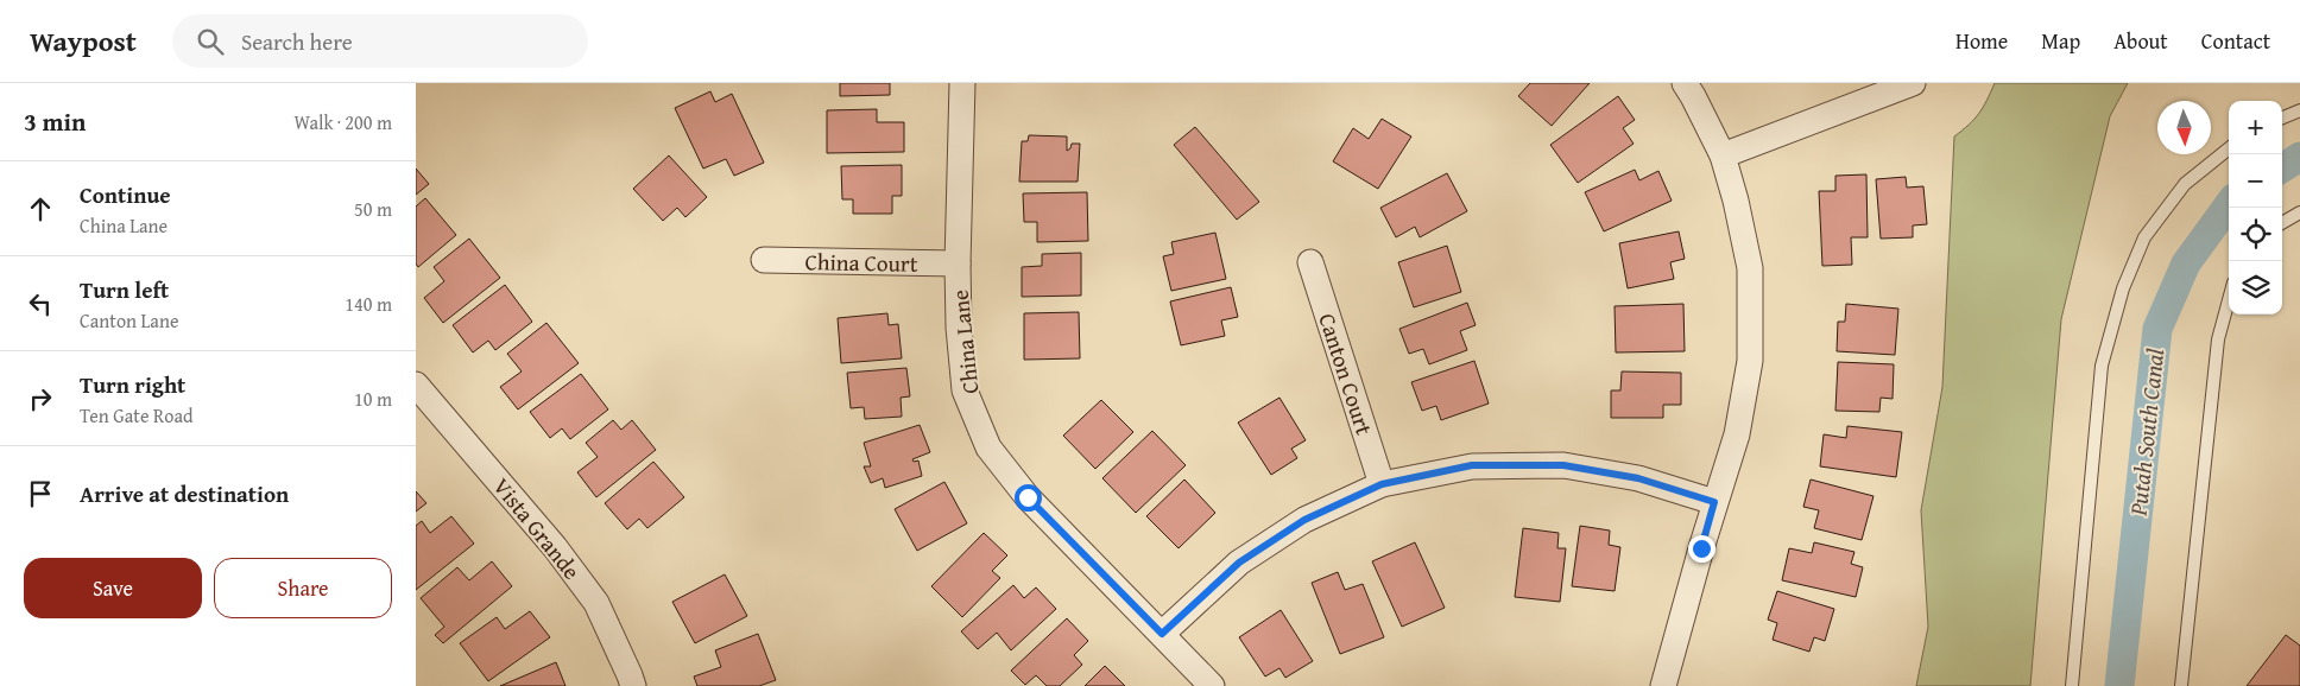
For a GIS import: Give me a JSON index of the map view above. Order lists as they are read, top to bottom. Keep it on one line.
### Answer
{"streets":{"street":["China Court","China Lane","Canton Court","Vista Grande"]},"crossings":[["China Court","China Lane"]],"water":["Putah South Canal"],"north":"bottom","page":{"header":"Waypost","search":"Search here","nav":["Home","Map","About","Contact"],"heading":["3 min","Walk · 200 m"],"map_buttons":["+","−"],"list":[["Continue","China Lane","50 m"],["Turn left","Canton Lane","140 m"],["Turn right","Ten Gate Road","10 m"],"Arrive at destination"],"buttons":["Save","Share"]}}
